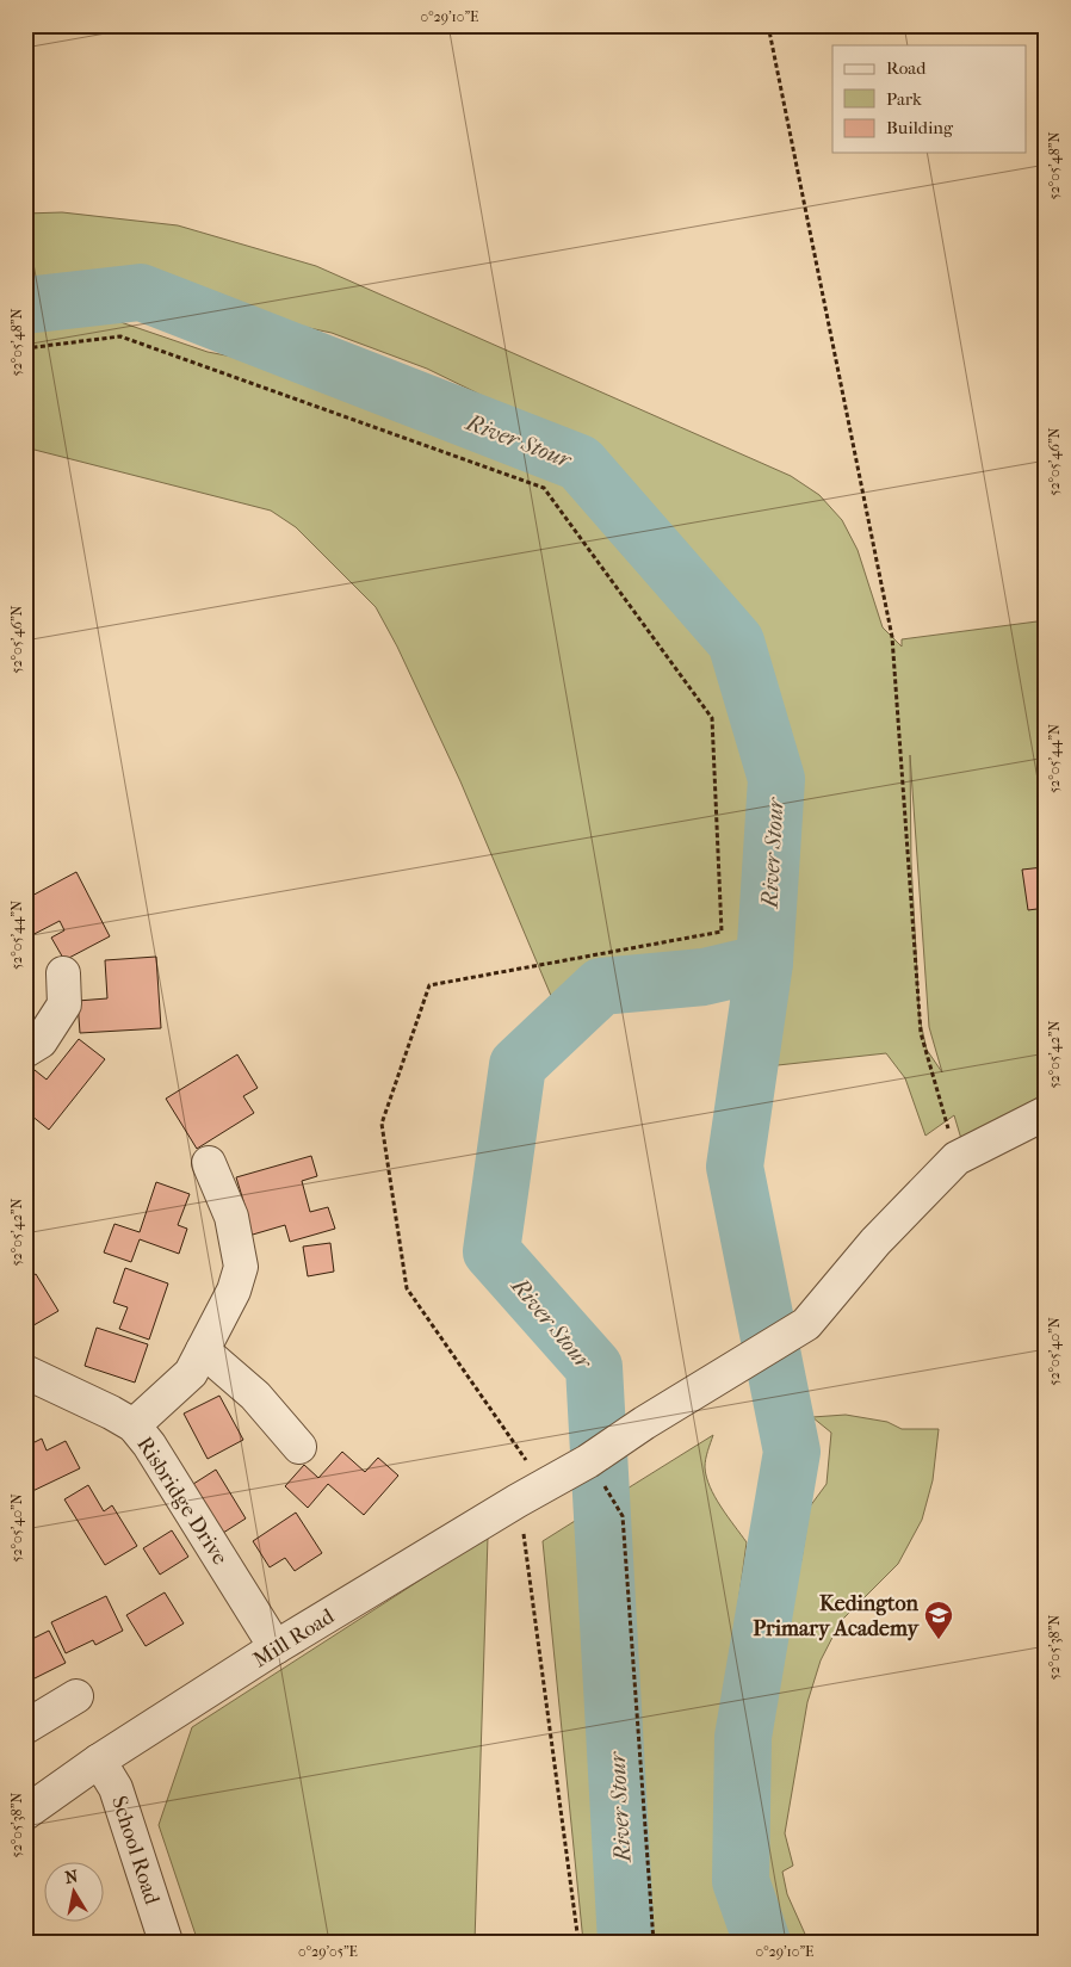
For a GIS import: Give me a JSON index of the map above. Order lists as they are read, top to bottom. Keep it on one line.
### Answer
{"streets":{"street":["Risbridge Drive","Mill Road","School Road"]},"crossings":[["Risbridge Drive","Mill Road"],["Mill Road","School Road"]],"water":["River Stour"],"places":{"school or university":["Kedington Primary Academy"]},"legend":["Road","Park","Building"],"north":"top","coordinates":["0°29'10\"E","52°05'48\"N","52°05'46\"N","52°05'44\"N","52°05'42\"N","52°05'40\"N","52°05'38\"N","0°29'05\"E"]}
